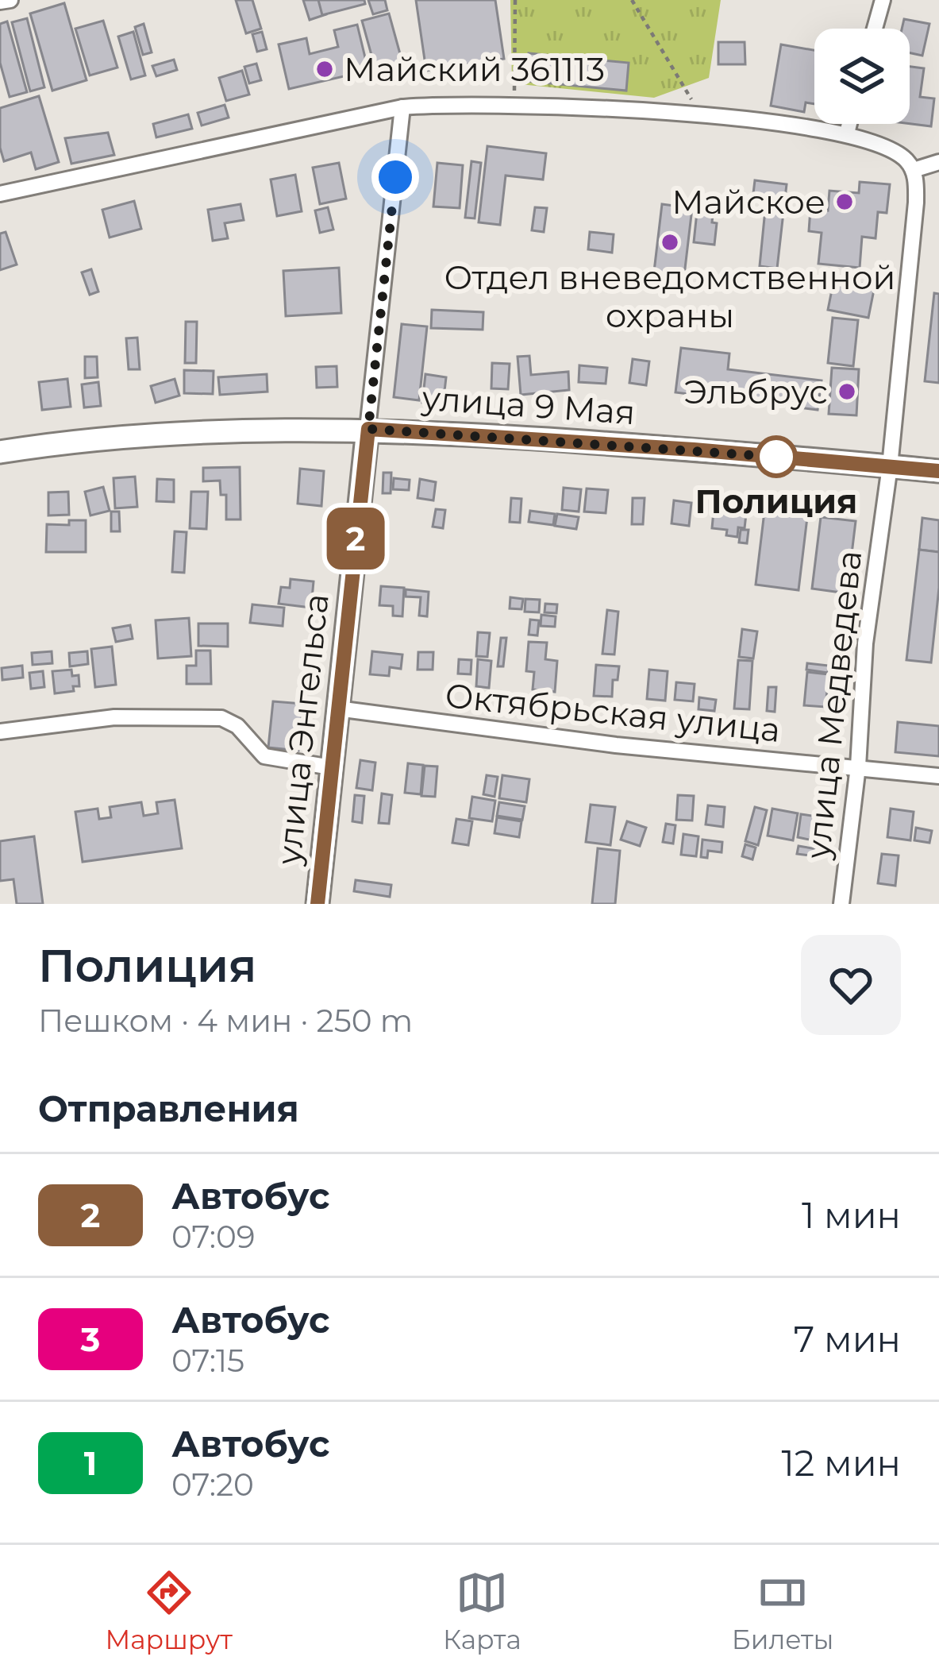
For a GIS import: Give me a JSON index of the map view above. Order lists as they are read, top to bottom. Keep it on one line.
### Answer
{"streets":{"street":["улица 9 Мая","улица Медведева","Октябрьская улица","улица Энгельса"]},"crossings":[["улица 9 Мая","улица Медведева"],["улица 9 Мая","улица Энгельса"],["улица Медведева","Октябрьская улица"],["Октябрьская улица","улица Энгельса"]],"places":["Майский 361113","Майское","Отдел вневедомственной охраны","Эльбрус","Полиция"],"lines":["bus line 2"],"page":{"on_map":"2","heading":[["Полиция","Пешком · 4 мин · 250 m"],"Отправления"],"list":[{"mark":"2","name":"Автобус","note":"07:09","value":"1 мин"},{"mark":"3","name":"Автобус","note":"07:15","value":"7 мин"},{"mark":"1","name":"Автобус","note":"07:20","value":"12 мин"}],"tabs":["Маршрут","Карта","Билеты"]}}
